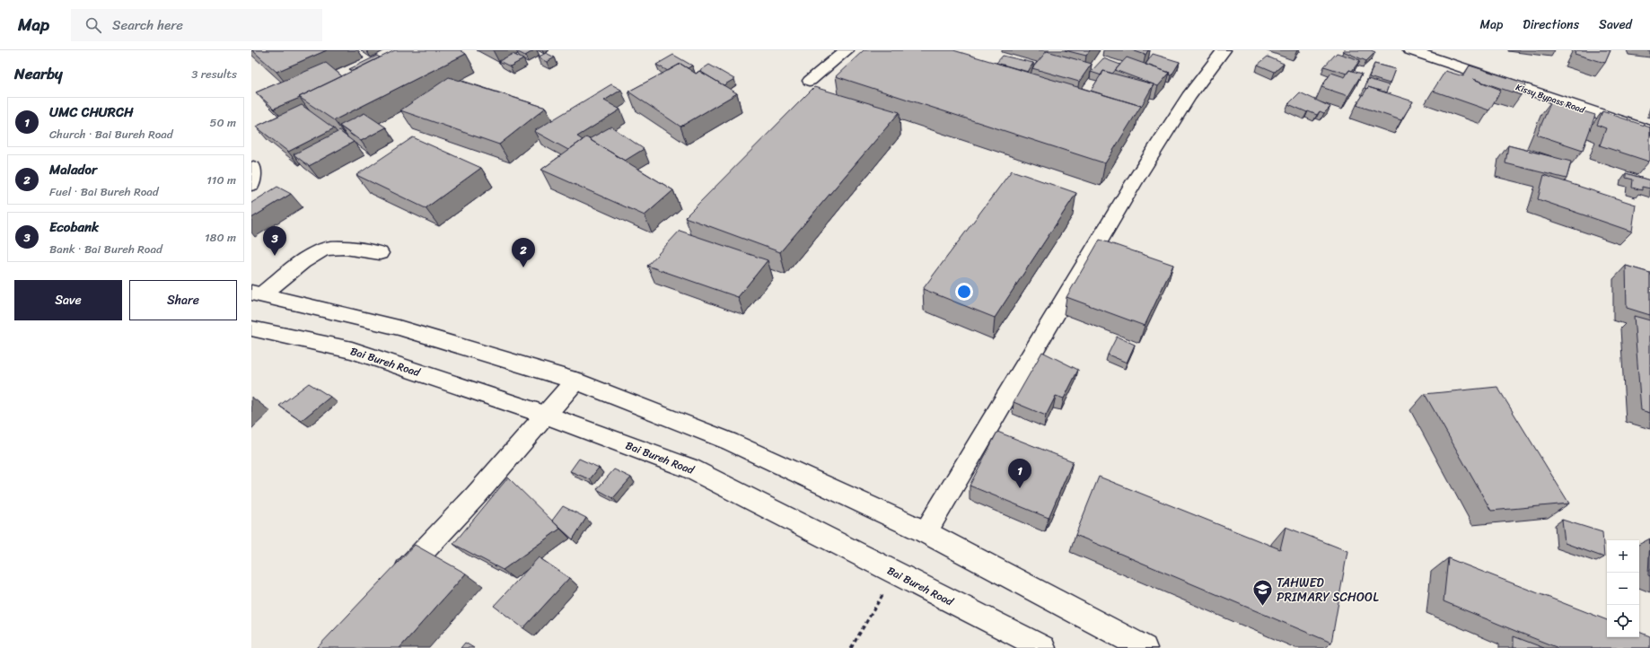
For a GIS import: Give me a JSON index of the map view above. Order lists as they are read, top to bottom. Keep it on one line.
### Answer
{"streets":{"main road":["Kissy Bypass Road","Bai Bureh Road"]},"places":{"school or university":["TAHWED PRIMARY SCHOOL"]},"page":{"header":"Map","search":"Search here","nav":["Map","Directions","Saved"],"heading":["Nearby","3 results"],"list":[{"mark":"1","name":"UMC CHURCH","note":"Church · Bai Bureh Road","value":"50 m"},{"mark":"2","name":"Malador","note":"Fuel · Bai Bureh Road","value":"110 m"},{"mark":"3","name":"Ecobank","note":"Bank · Bai Bureh Road","value":"180 m"}],"pins":["3","2","1"],"buttons":["Save","Share"],"map_buttons":["+","−"]}}
